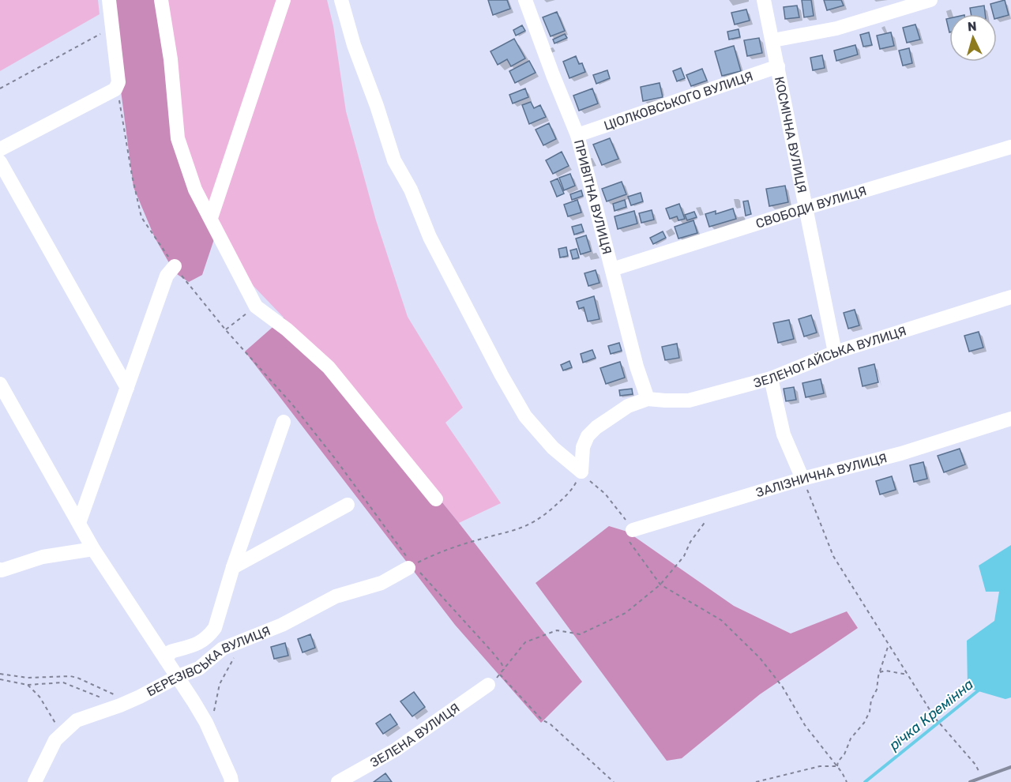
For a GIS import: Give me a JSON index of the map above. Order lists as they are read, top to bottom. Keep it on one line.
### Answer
{"streets":{"street":["ЦІОЛКОВСЬКОГО ВУЛИЦЯ","КОСМІЧНА ВУЛИЦЯ","ПРИВІТНА ВУЛИЦЯ","СВОБОДИ ВУЛИЦЯ","ЗЕЛЕНОГАЙСЬКА ВУЛИЦЯ","ЗАЛІЗНИЧНА ВУЛИЦЯ","БЕРЕЗІВСЬКА ВУЛИЦЯ","ЗЕЛЕНА ВУЛИЦЯ"]},"crossings":[["ЦІОЛКОВСЬКОГО ВУЛИЦЯ","КОСМІЧНА ВУЛИЦЯ"],["ЦІОЛКОВСЬКОГО ВУЛИЦЯ","ПРИВІТНА ВУЛИЦЯ"],["КОСМІЧНА ВУЛИЦЯ","СВОБОДИ ВУЛИЦЯ"],["КОСМІЧНА ВУЛИЦЯ","ЗЕЛЕНОГАЙСЬКА ВУЛИЦЯ"],["ПРИВІТНА ВУЛИЦЯ","СВОБОДИ ВУЛИЦЯ"],["ПРИВІТНА ВУЛИЦЯ","ЗЕЛЕНОГАЙСЬКА ВУЛИЦЯ"]],"water":["річка Кремінна"],"north":"top"}
